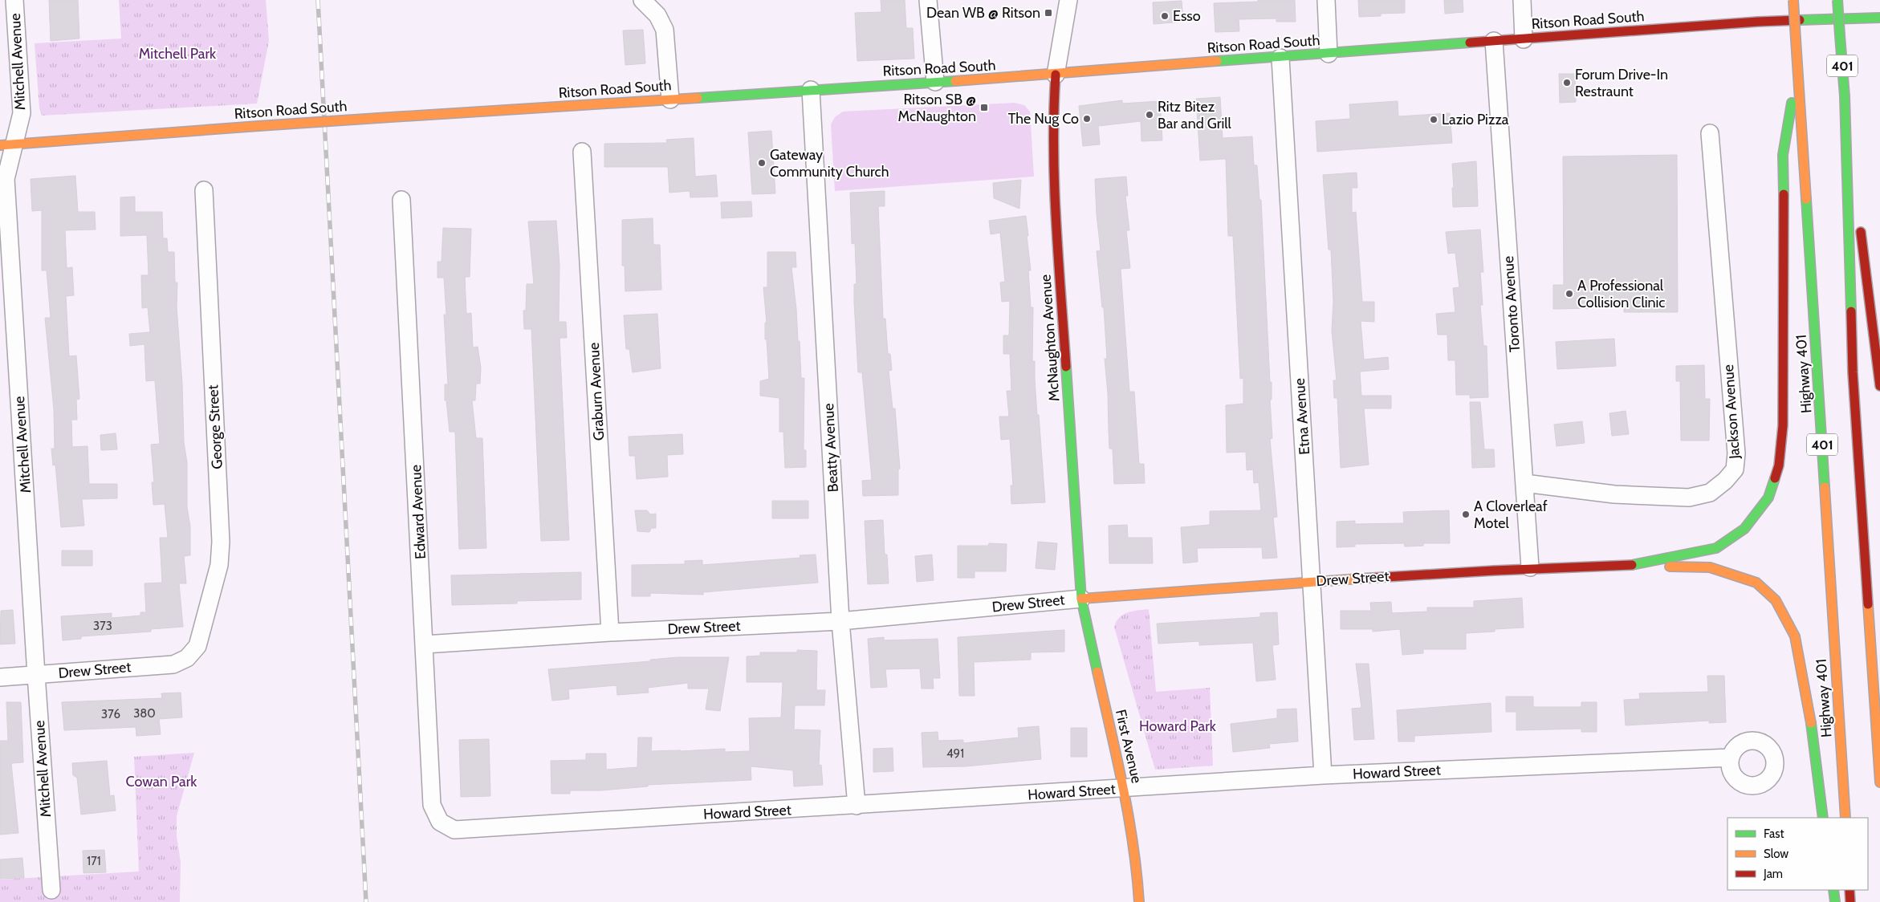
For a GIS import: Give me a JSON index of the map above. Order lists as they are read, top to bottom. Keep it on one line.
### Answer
{"streets":{"main road":["Ritson Road South","401","McNaughton Avenue","Highway 401","Drew Street","First Avenue"],"street":["Mitchell Avenue","Toronto Avenue","Graburn Avenue","Jackson Avenue","Etna Avenue","George Street","Beatty Avenue","Edward Avenue","Howard Street"]},"crossings":[["Ritson Road South","Mitchell Avenue"],["Ritson Road South","Toronto Avenue"],["Ritson Road South","McNaughton Avenue"],["Ritson Road South","Etna Avenue"],["Ritson Road South","Beatty Avenue"],["Mitchell Avenue","Drew Street"],["Toronto Avenue","Jackson Avenue"],["Toronto Avenue","Drew Street"],["McNaughton Avenue","Drew Street"],["McNaughton Avenue","First Avenue"],["Graburn Avenue","Drew Street"],["Etna Avenue","Drew Street"],["Etna Avenue","Howard Street"],["George Street","Drew Street"],["Beatty Avenue","Drew Street"],["Beatty Avenue","Howard Street"],["Edward Avenue","Drew Street"],["Edward Avenue","Howard Street"],["Drew Street","First Avenue"],["First Avenue","Howard Street"]],"parks":["Mitchell Park","Howard Park","Cowan Park"],"places":{"transit":["Dean WB @ Ritson","Ritson SB @ McNaughton"],"other":["Esso","Forum Drive-In Restraunt","Ritz Bitez Bar and Grill","The Nug Co","Lazio Pizza","Gateway Community Church","A Professional Collision Clinic","A Cloverleaf Motel"]},"house_numbers":["373","380","376","491","171"],"legend":["Fast","Slow","Jam"]}
